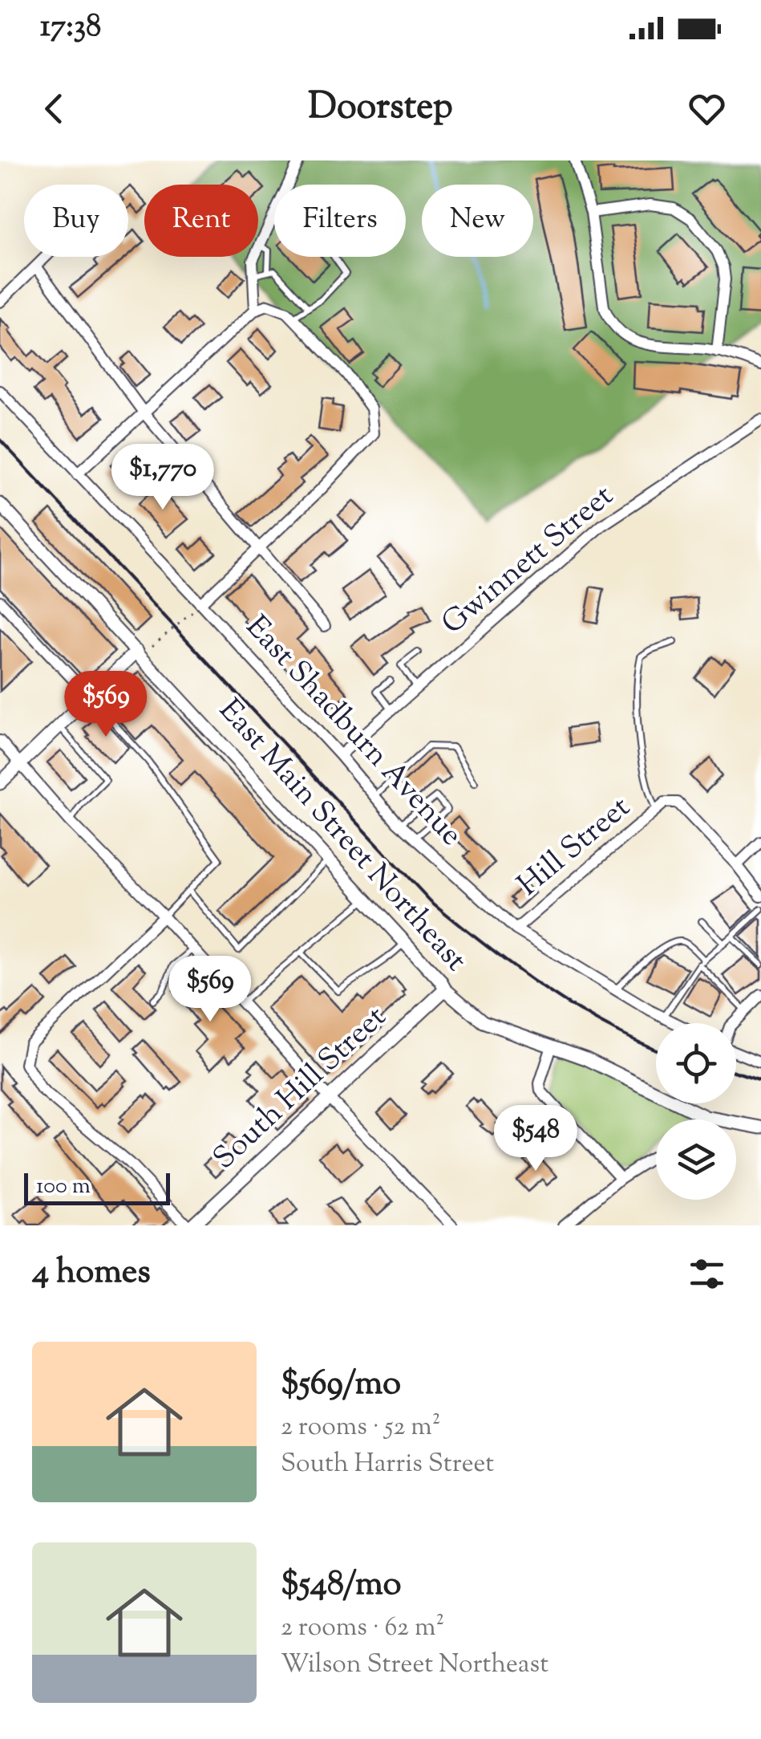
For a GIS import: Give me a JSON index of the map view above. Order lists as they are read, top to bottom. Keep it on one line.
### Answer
{"streets":{"street":["Gwinnett Street","East Shadburn Avenue","East Main Street Northeast","Hill Street","South Hill Street"]},"crossings":[["Gwinnett Street","East Shadburn Avenue"],["East Shadburn Avenue","Hill Street"],["East Main Street Northeast","South Hill Street"]],"scale_bar":"100 m","page":{"status":"17:38","header":"Doorstep","chip":["Buy","Rent","Filters","New"],"price":["$1,770","$569","$569","$548"],"scale":"100 m","heading":"4 homes","list":[{"name":"$569/mo","note":"2 rooms · 52 m² · South Harris Street"},{"name":"$548/mo","note":"2 rooms · 62 m² · Wilson Street Northeast"}]}}
